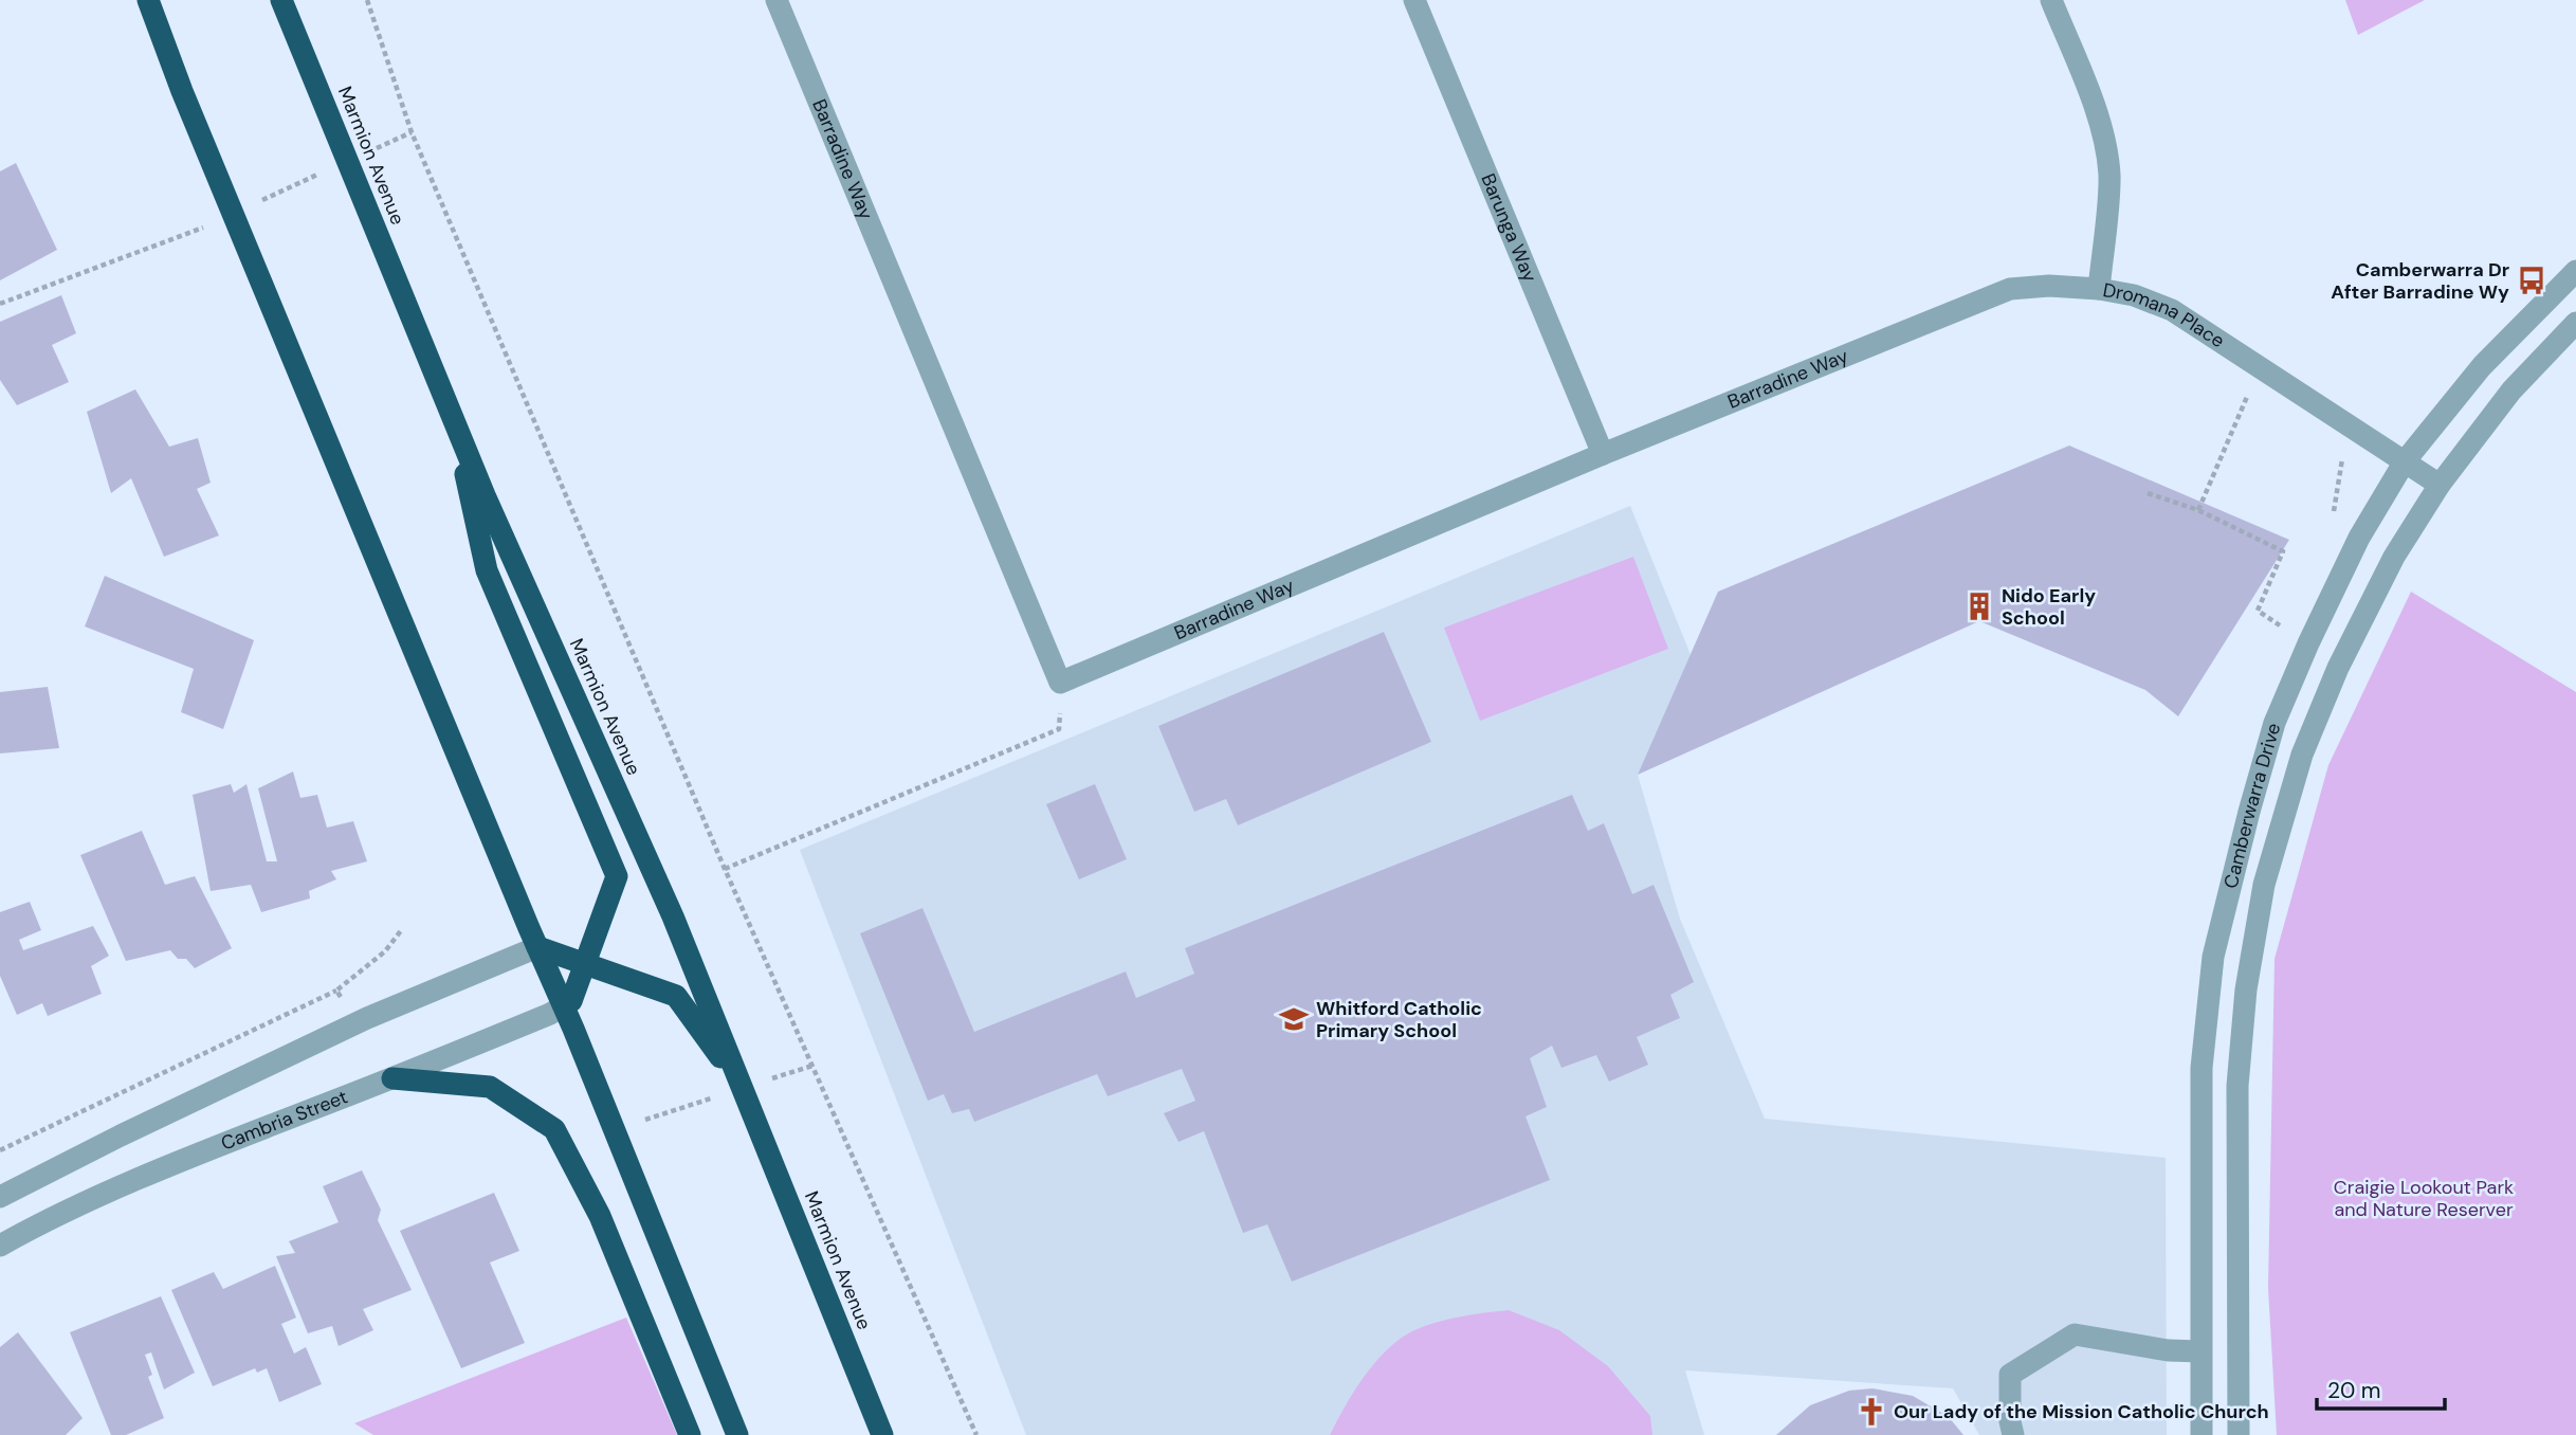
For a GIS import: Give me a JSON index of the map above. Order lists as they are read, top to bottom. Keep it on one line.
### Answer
{"streets":{"highway":["Marmion Avenue"],"street":["Barradine Way","Barunga Way","Dromana Place","Camberwarra Drive","Cambria Street"]},"crossings":[["Barradine Way","Barunga Way"],["Barradine Way","Dromana Place"],["Dromana Place","Camberwarra Drive"]],"parks":["Craigie Lookout Park and Nature Reserver"],"places":{"bus stop":["Camberwarra Dr After Barradine Wy"],"building":["Nido Early School"],"school or university":["Whitford Catholic Primary School"],"church":["Our Lady of the Mission Catholic Church"]},"scale_bar":"20 m"}
